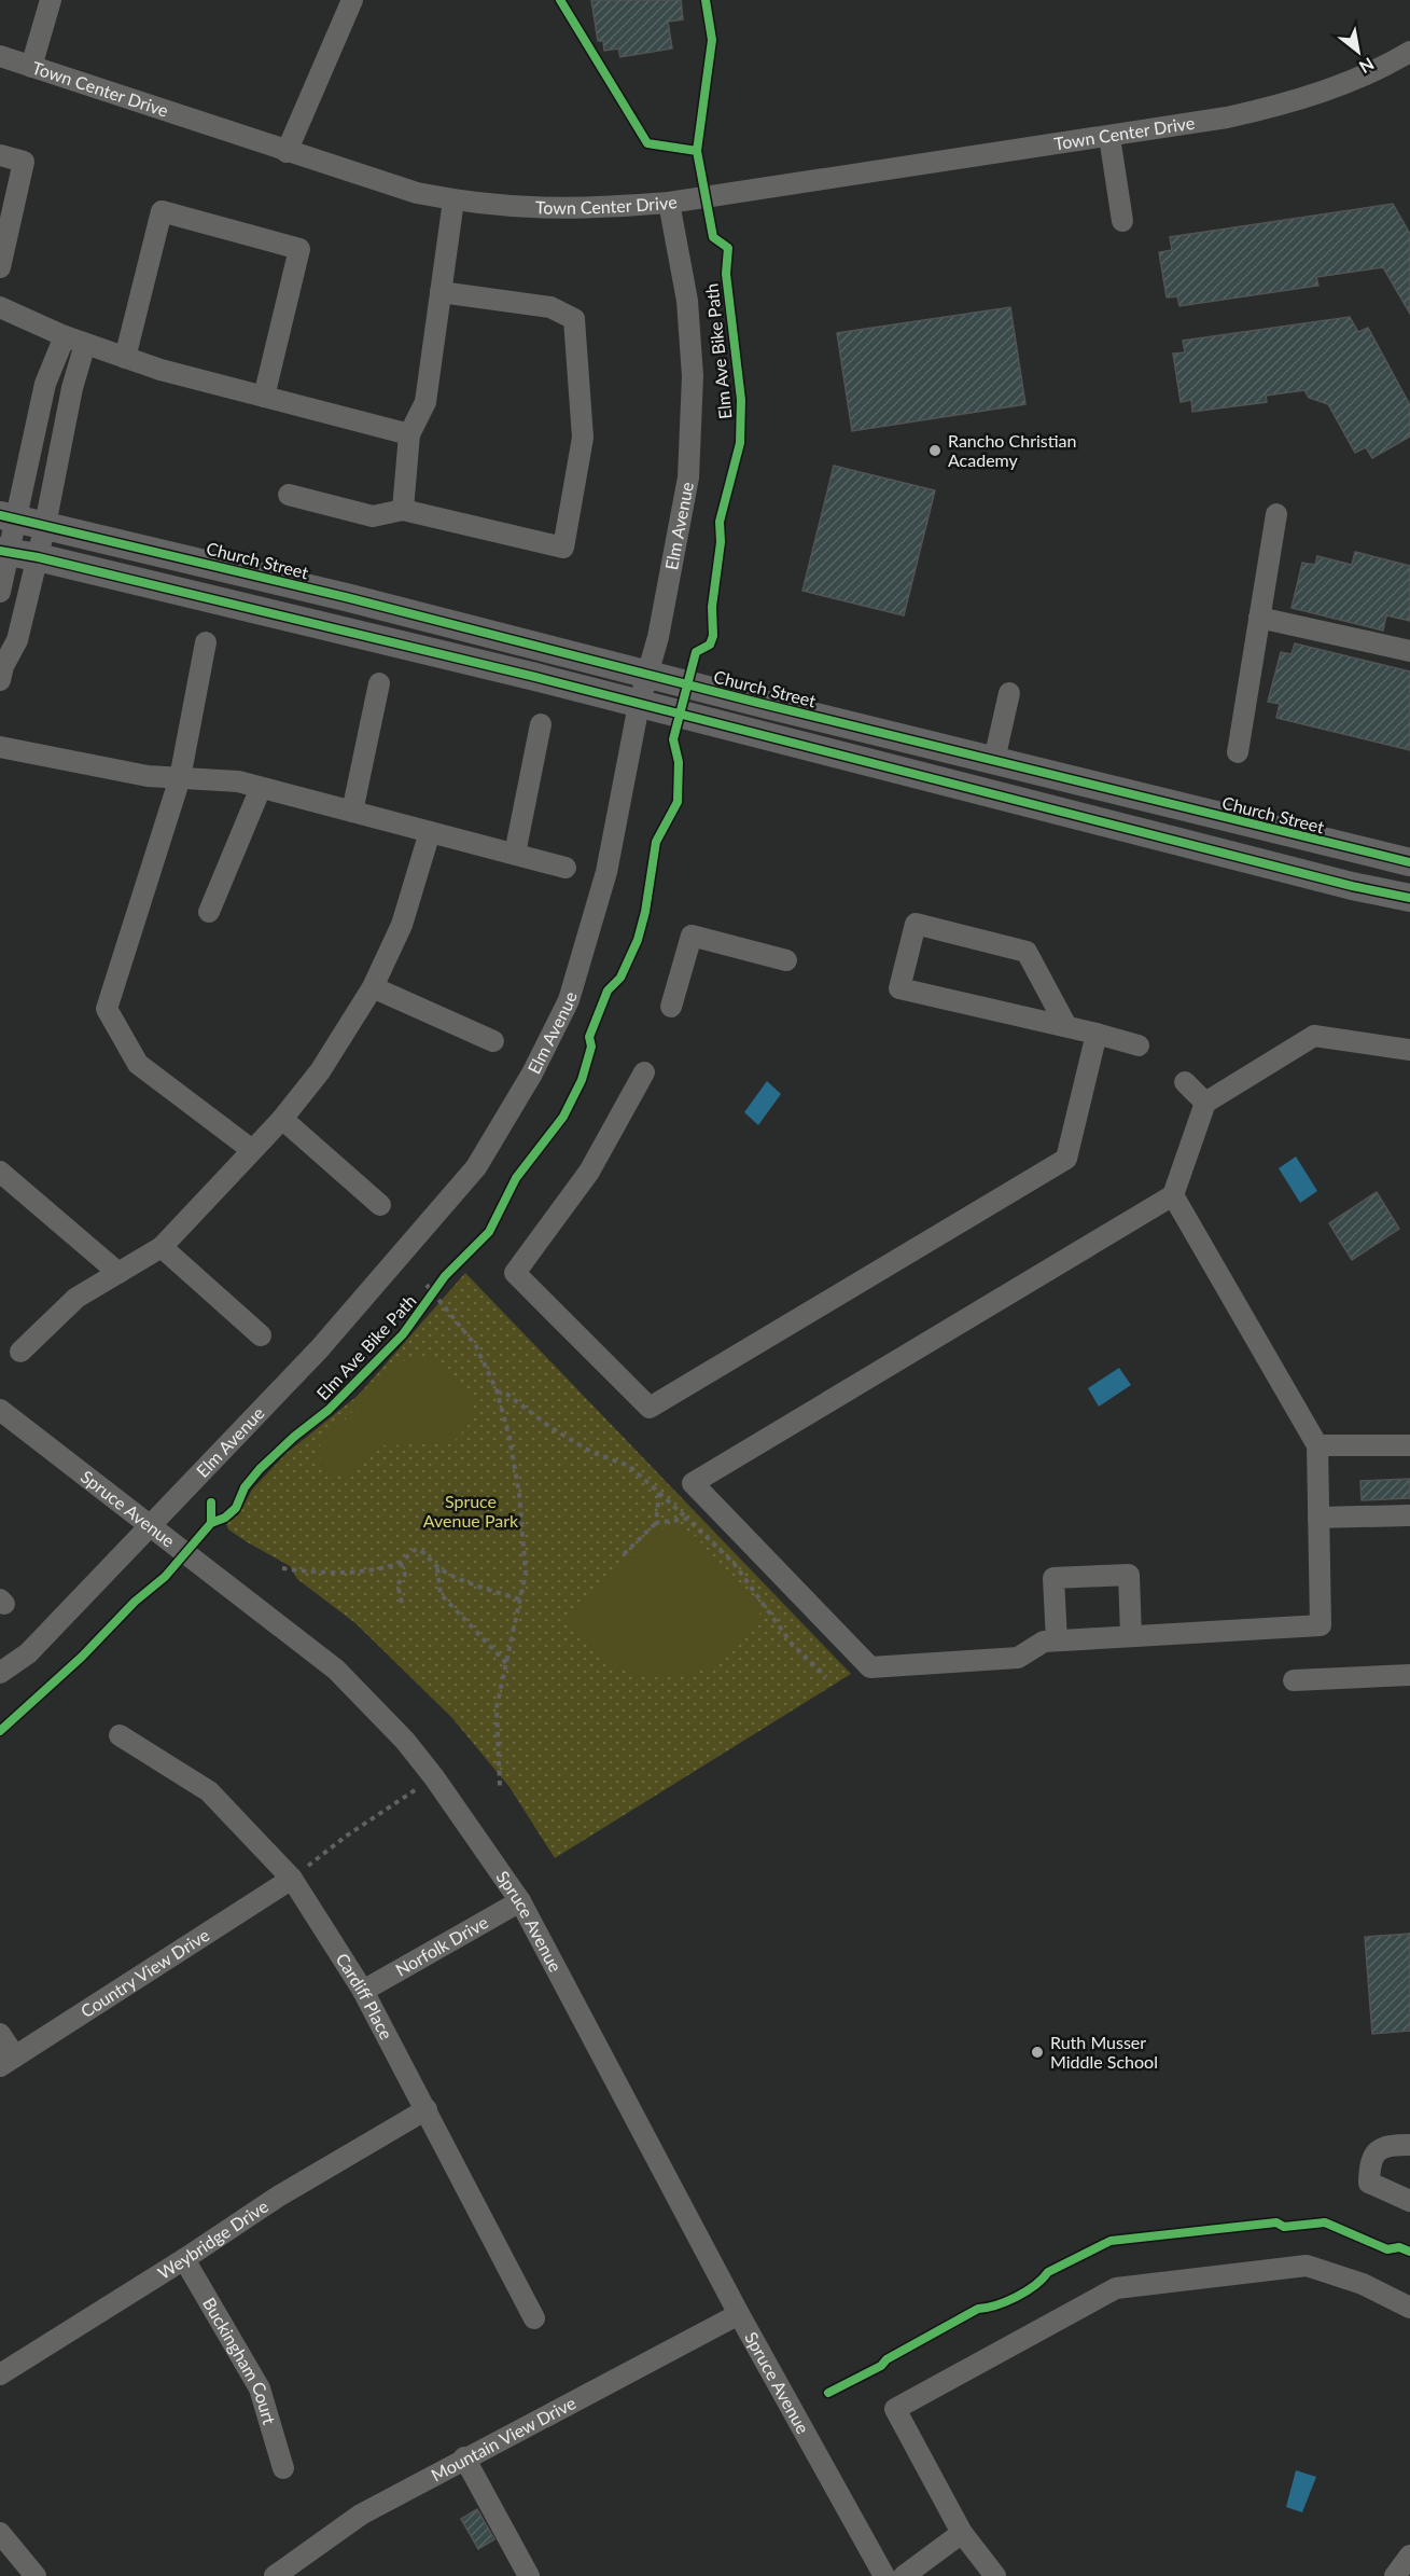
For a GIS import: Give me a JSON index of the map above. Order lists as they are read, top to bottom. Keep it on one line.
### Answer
{"streets":{"main road":["Church Street"],"street":["Town Center Drive","Elm Avenue","Spruce Avenue","Norfolk Drive","Country View Drive","Cardiff Place","Weybridge Drive","Buckingham Court","Mountain View Drive"],"cycle path":["Elm Ave Bike Path"]},"crossings":[["Town Center Drive","Elm Avenue"],["Elm Avenue","Church Street"],["Elm Avenue","Spruce Avenue"],["Spruce Avenue","Norfolk Drive"],["Spruce Avenue","Mountain View Drive"],["Norfolk Drive","Cardiff Place"],["Country View Drive","Cardiff Place"],["Cardiff Place","Weybridge Drive"],["Weybridge Drive","Buckingham Court"]],"parks":["Spruce Avenue Park"],"places":["Rancho Christian Academy","Ruth Musser Middle School"],"north":"bottom right"}
